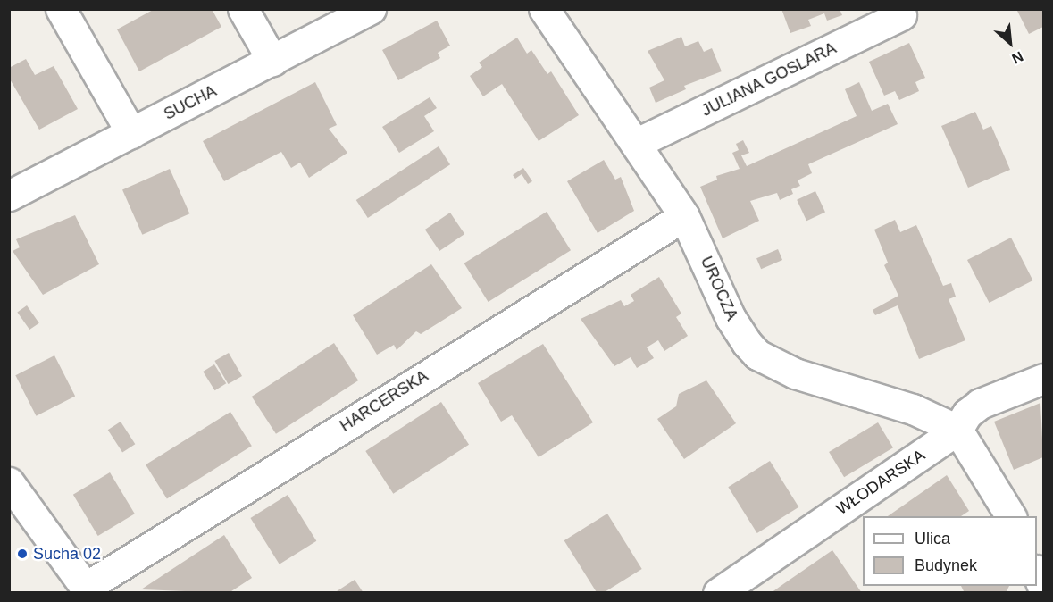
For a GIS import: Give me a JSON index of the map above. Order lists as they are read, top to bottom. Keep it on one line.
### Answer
{"streets":{"street":["JULIANA GOSLARA","SUCHA","UROCZA","HARCERSKA","WŁODARSKA"]},"crossings":[["JULIANA GOSLARA","UROCZA"],["UROCZA","HARCERSKA"],["UROCZA","WŁODARSKA"]],"places":["Sucha 02"],"legend":["Ulica","Budynek"],"north":"bottom right"}
